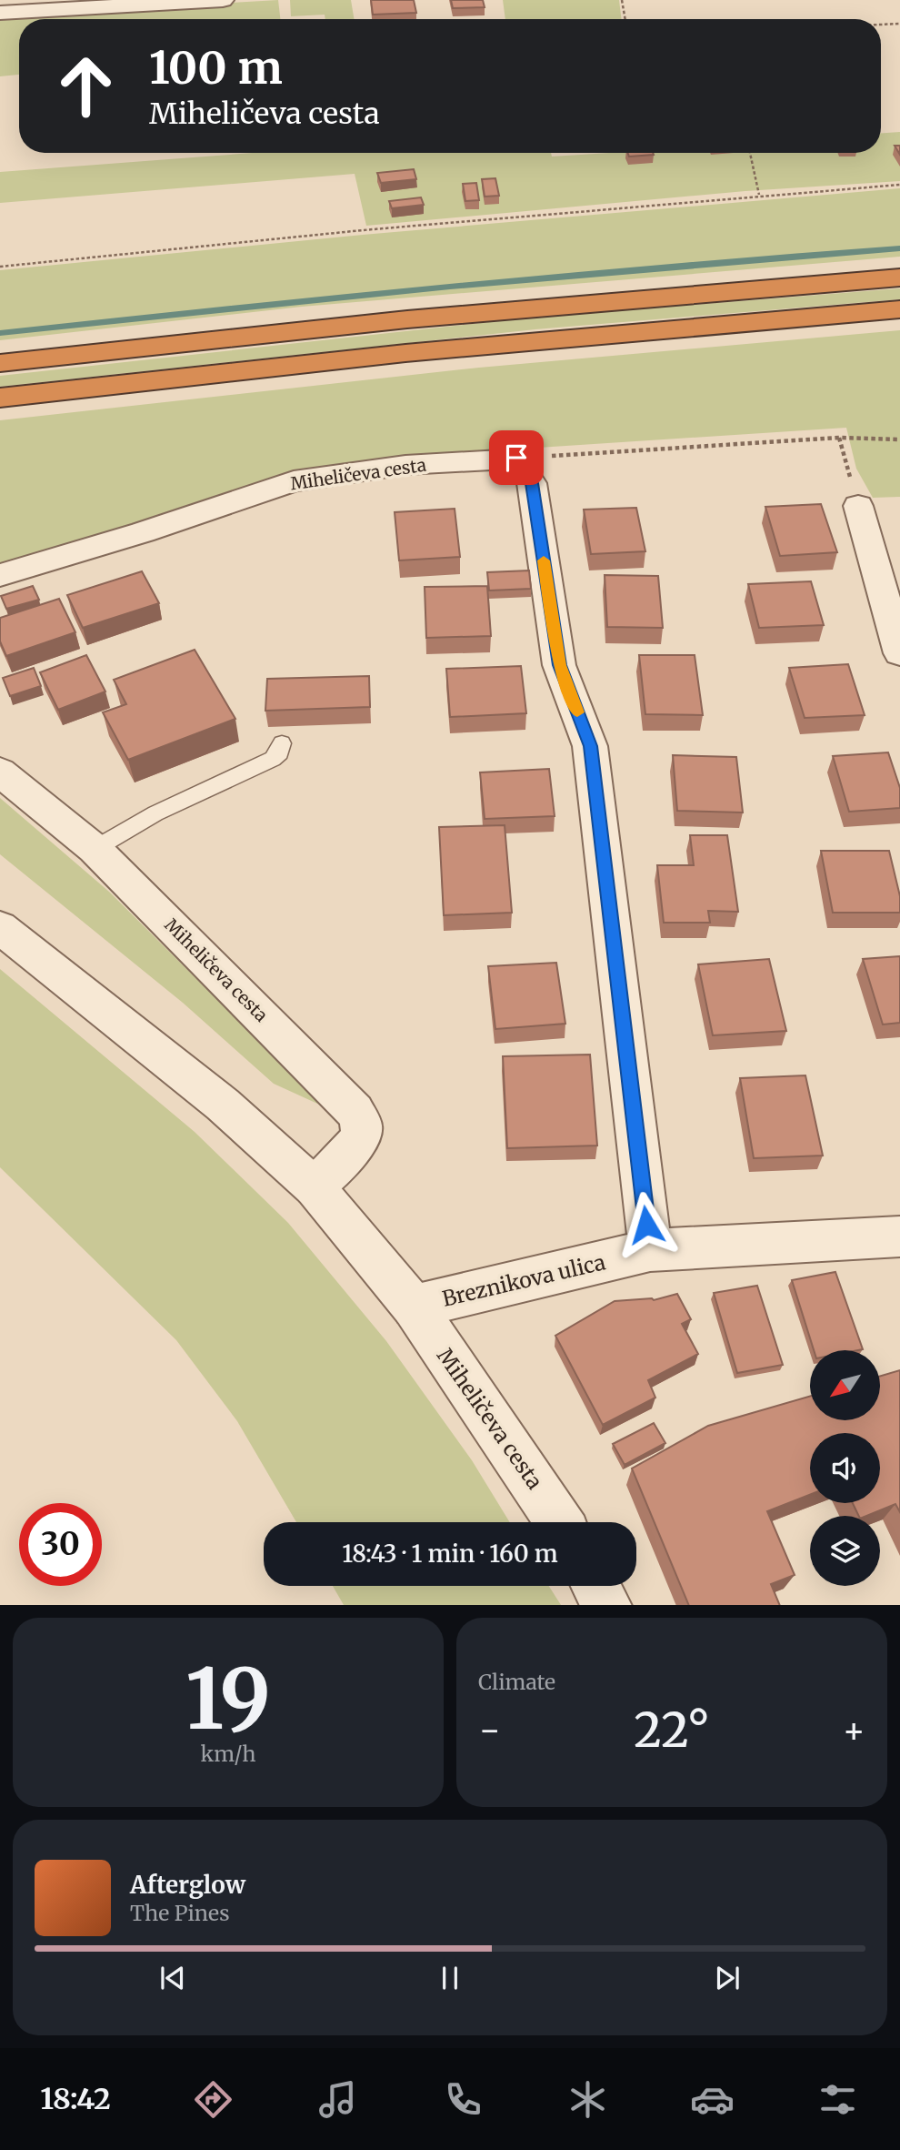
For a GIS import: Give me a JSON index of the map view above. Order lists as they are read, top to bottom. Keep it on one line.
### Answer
{"streets":{"street":["Miheličeva cesta","Breznikova ulica"]},"crossings":[["Miheličeva cesta","Breznikova ulica"]],"north":"bottom left","page":{"turn":["100 m","Miheličeva cesta"],"limit":"30","trip":"18:43 · 1 min · 160 m","tile":[["19","km/h"],"Climate"],"heat":["−","22°","+"],"song":["Afterglow","The Pines"],"tabs":"18:42"}}
